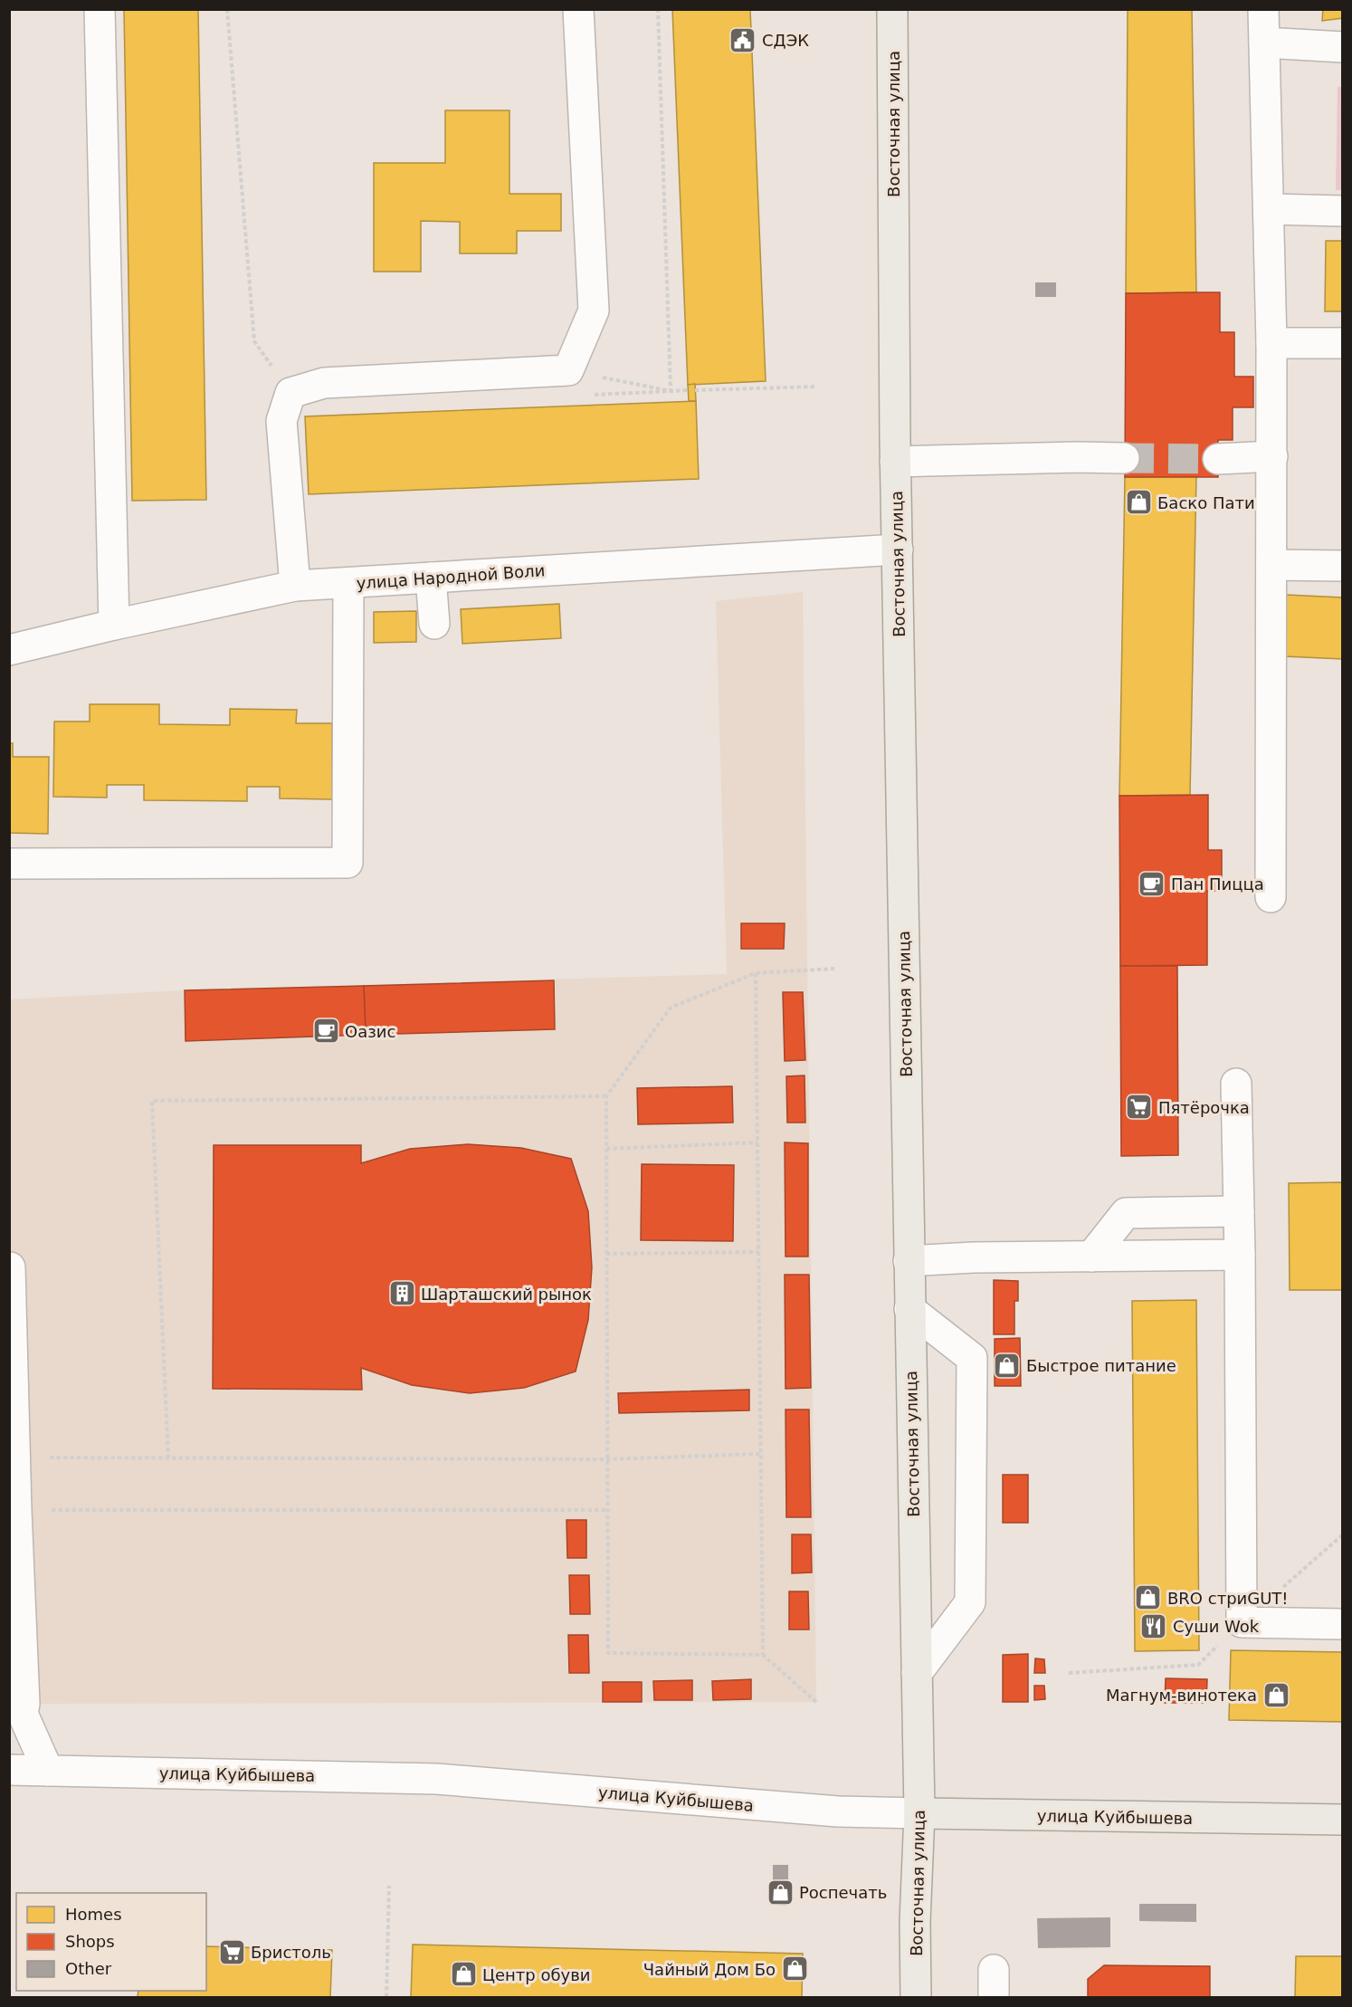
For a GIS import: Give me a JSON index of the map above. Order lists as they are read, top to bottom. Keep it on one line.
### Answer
{"streets":{"main road":["Восточная улица","улица Куйбышева"],"street":["улица Народной Воли"]},"crossings":[["Восточная улица","улица Народной Воли"],["Восточная улица","улица Куйбышева"]],"places":{"public building":["СДЭК"],"shop":["Баско Пати","Быстрое питание","BRO стриGUT!","Магнум-винотека","Роспечать","Чайный Дом Бо","Центр обуви"],"cafe":["Пан Пицца","Оазис"],"supermarket":["Пятёрочка","Бристоль"],"building":["Шарташский рынок"],"restaurant":["Суши Wok"]},"legend":["Homes","Shops","Other"]}
